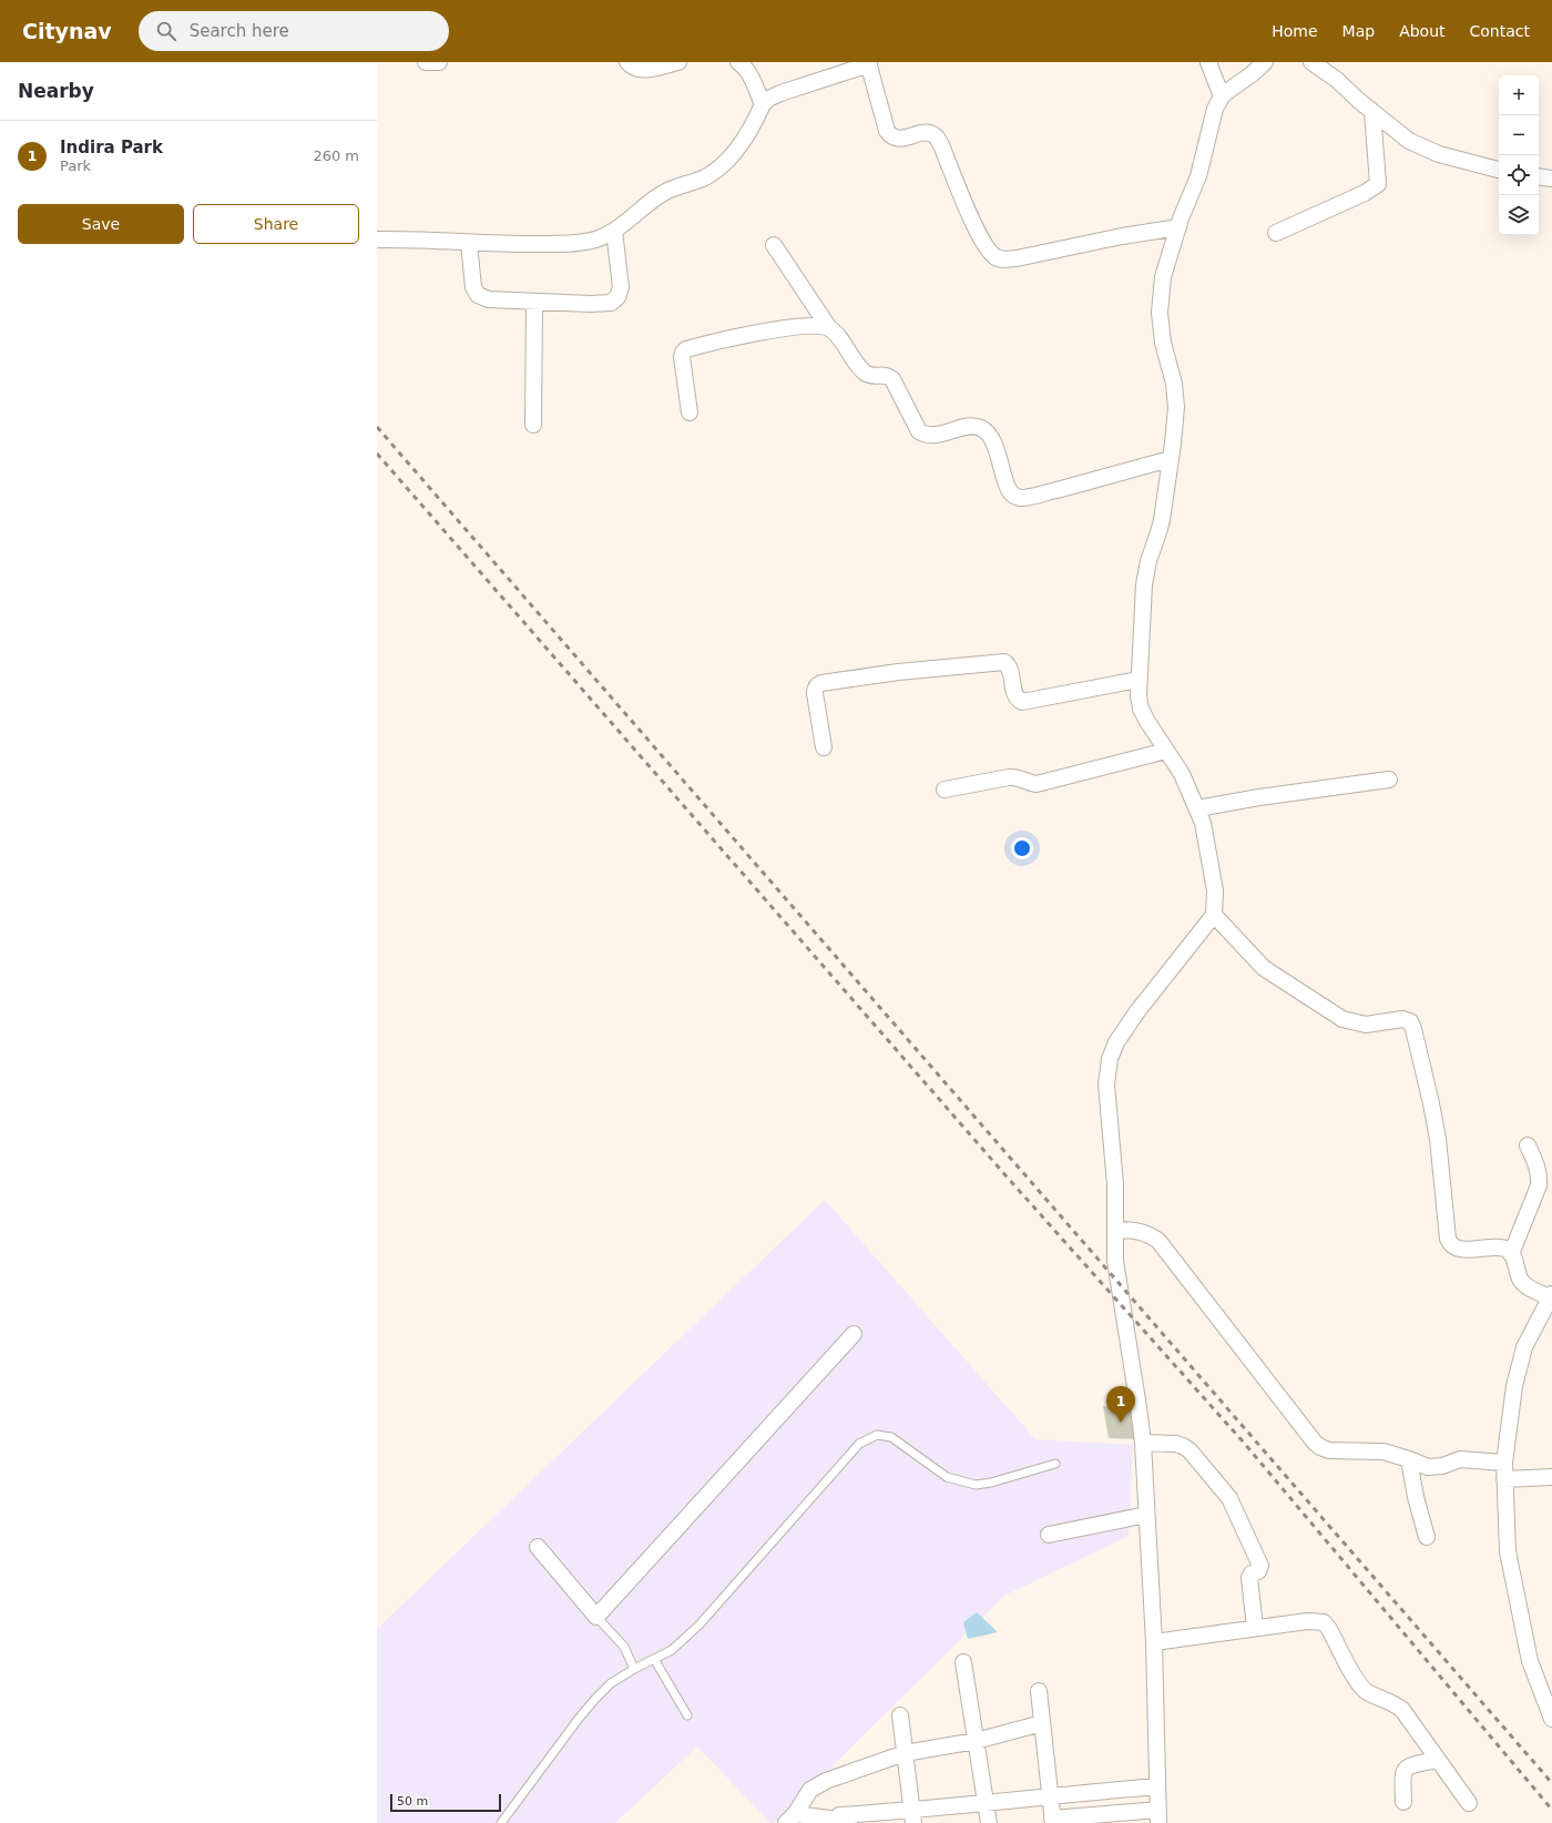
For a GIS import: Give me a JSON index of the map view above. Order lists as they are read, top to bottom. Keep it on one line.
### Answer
{"scale_bar":"50 m","page":{"header":"Citynav","search":"Search here","nav":["Home","Map","About","Contact"],"heading":"Nearby","map_buttons":["+","−"],"list":[{"mark":"1","name":"Indira Park","note":"Park","value":"260 m"}],"buttons":["Save","Share"],"pins":"1","scale":"50 m"}}
